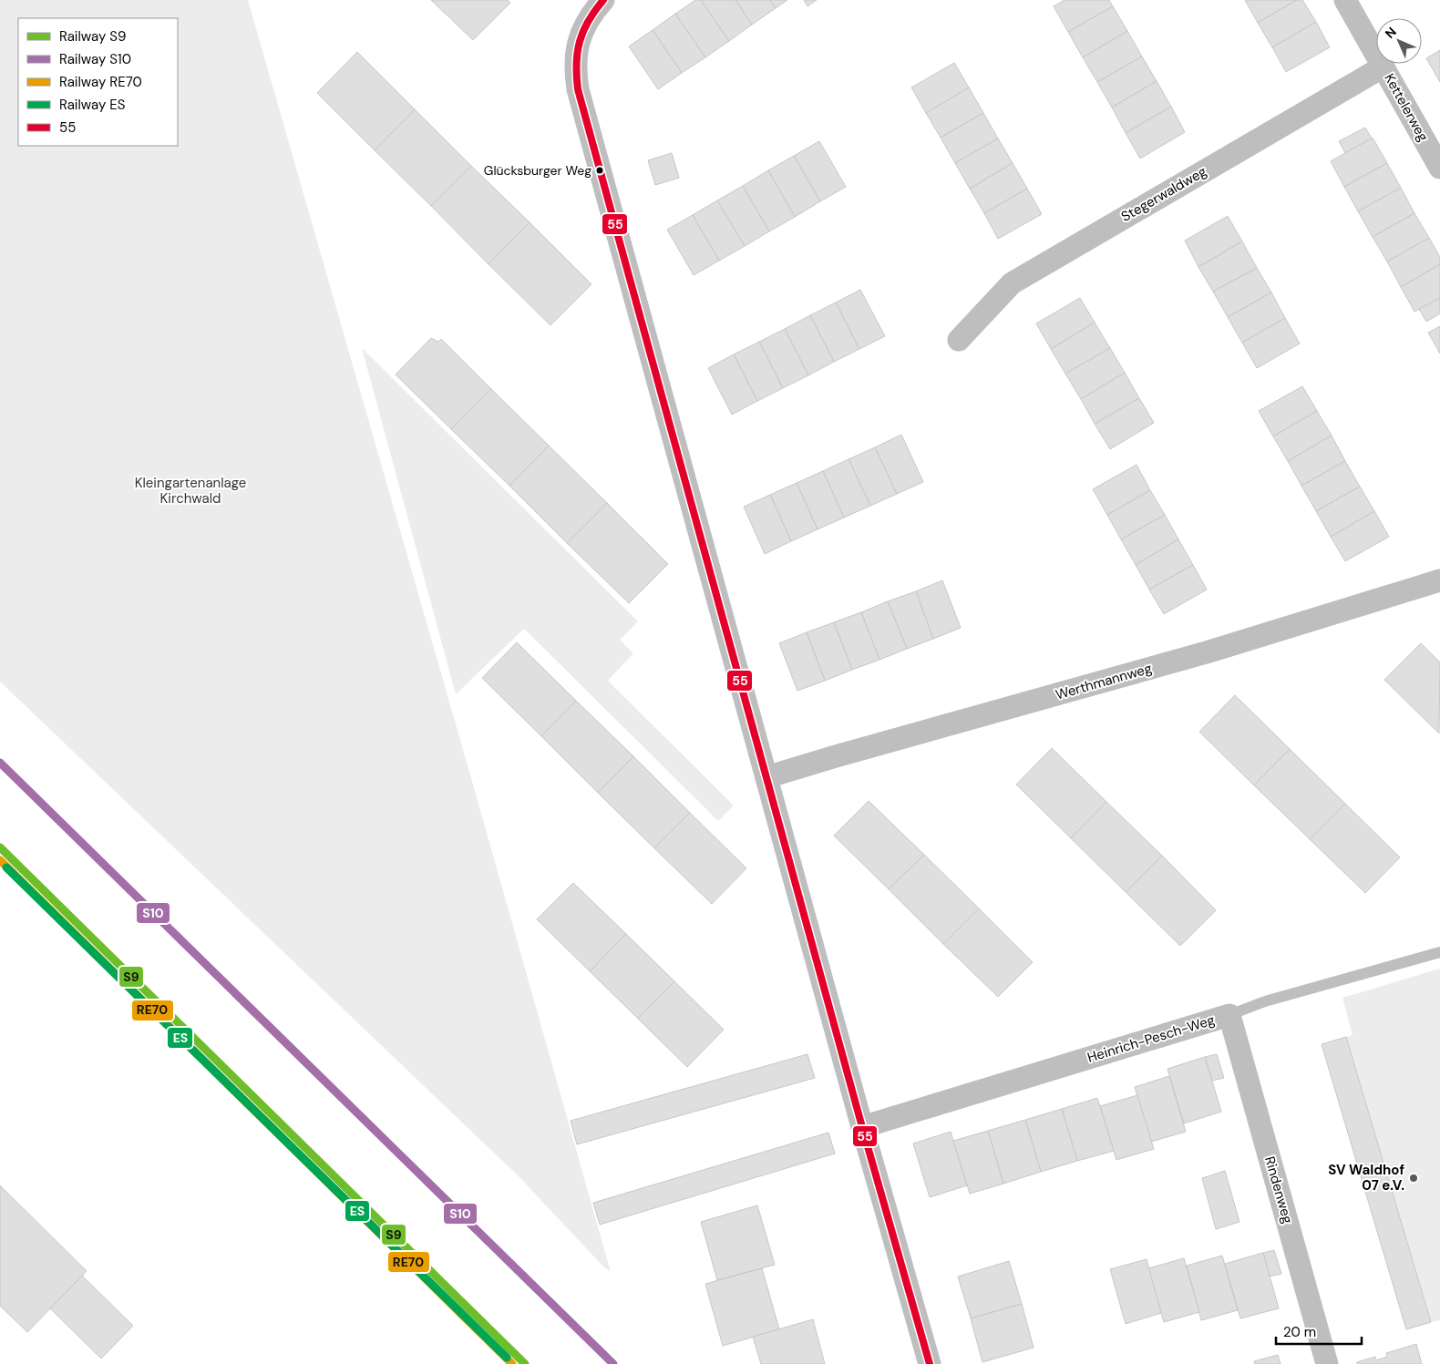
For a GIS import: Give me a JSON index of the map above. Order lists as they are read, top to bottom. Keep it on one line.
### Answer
{"streets":{"street":["Kettelerweg","Stegerwaldweg","Werthmannweg","Heinrich-Pesch-Weg","Rindenweg"]},"crossings":[["Kettelerweg","Stegerwaldweg"],["Heinrich-Pesch-Weg","Rindenweg"]],"parks":["Kleingartenanlage Kirchwald"],"places":["Glücksburger Weg","SV Waldhof 07 e.V."],"lines":["transit line 55","rail line S10","rail line S9","rail line RE70","rail line ES"],"legend":["Railway S9","Railway S10","Railway RE70","Railway ES","55"],"scale_bar":"20 m","north":"top left"}
